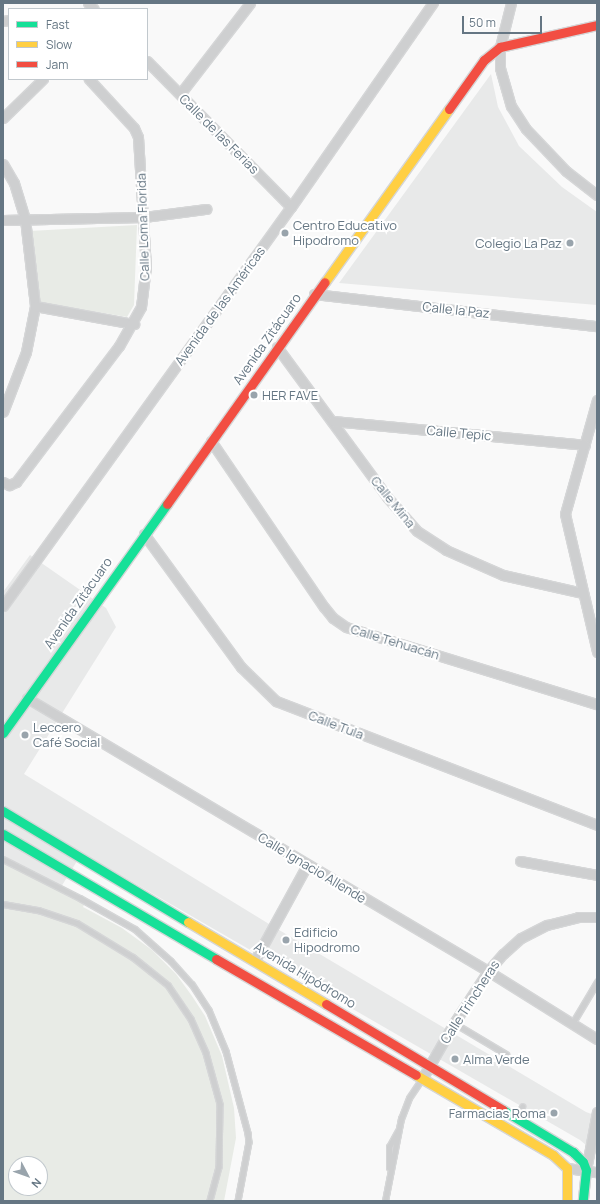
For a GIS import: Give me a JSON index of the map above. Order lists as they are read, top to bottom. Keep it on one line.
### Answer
{"streets":{"main road":["Avenida Zitácuaro","Avenida Hipódromo"],"street":["Calle de las Ferias","Calle Loma Florida","Avenida de las Américas","Calle la Paz","Calle Tepic","Calle Mina","Calle Tehuacán","Calle Tula","Calle Ignacio Allende","Calle Trincheras"]},"crossings":[["Calle de las Ferias","Avenida de las Américas"],["Calle la Paz","Avenida Zitácuaro"],["Avenida Zitácuaro","Calle Mina"],["Avenida Zitácuaro","Calle Tehuacán"],["Avenida Zitácuaro","Calle Tula"],["Avenida Zitácuaro","Calle Ignacio Allende"],["Calle Tepic","Calle Mina"],["Calle Ignacio Allende","Calle Trincheras"],["Avenida Hipódromo","Calle Trincheras"]],"places":["Centro Educativo Hipodromo","Colegio La Paz","HER FAVE","Leccero Café Social","Edificio Hipodromo","Alma Verde","Farmacias Roma"],"legend":["Fast","Slow","Jam"],"scale_bar":"50 m","north":"bottom right"}
